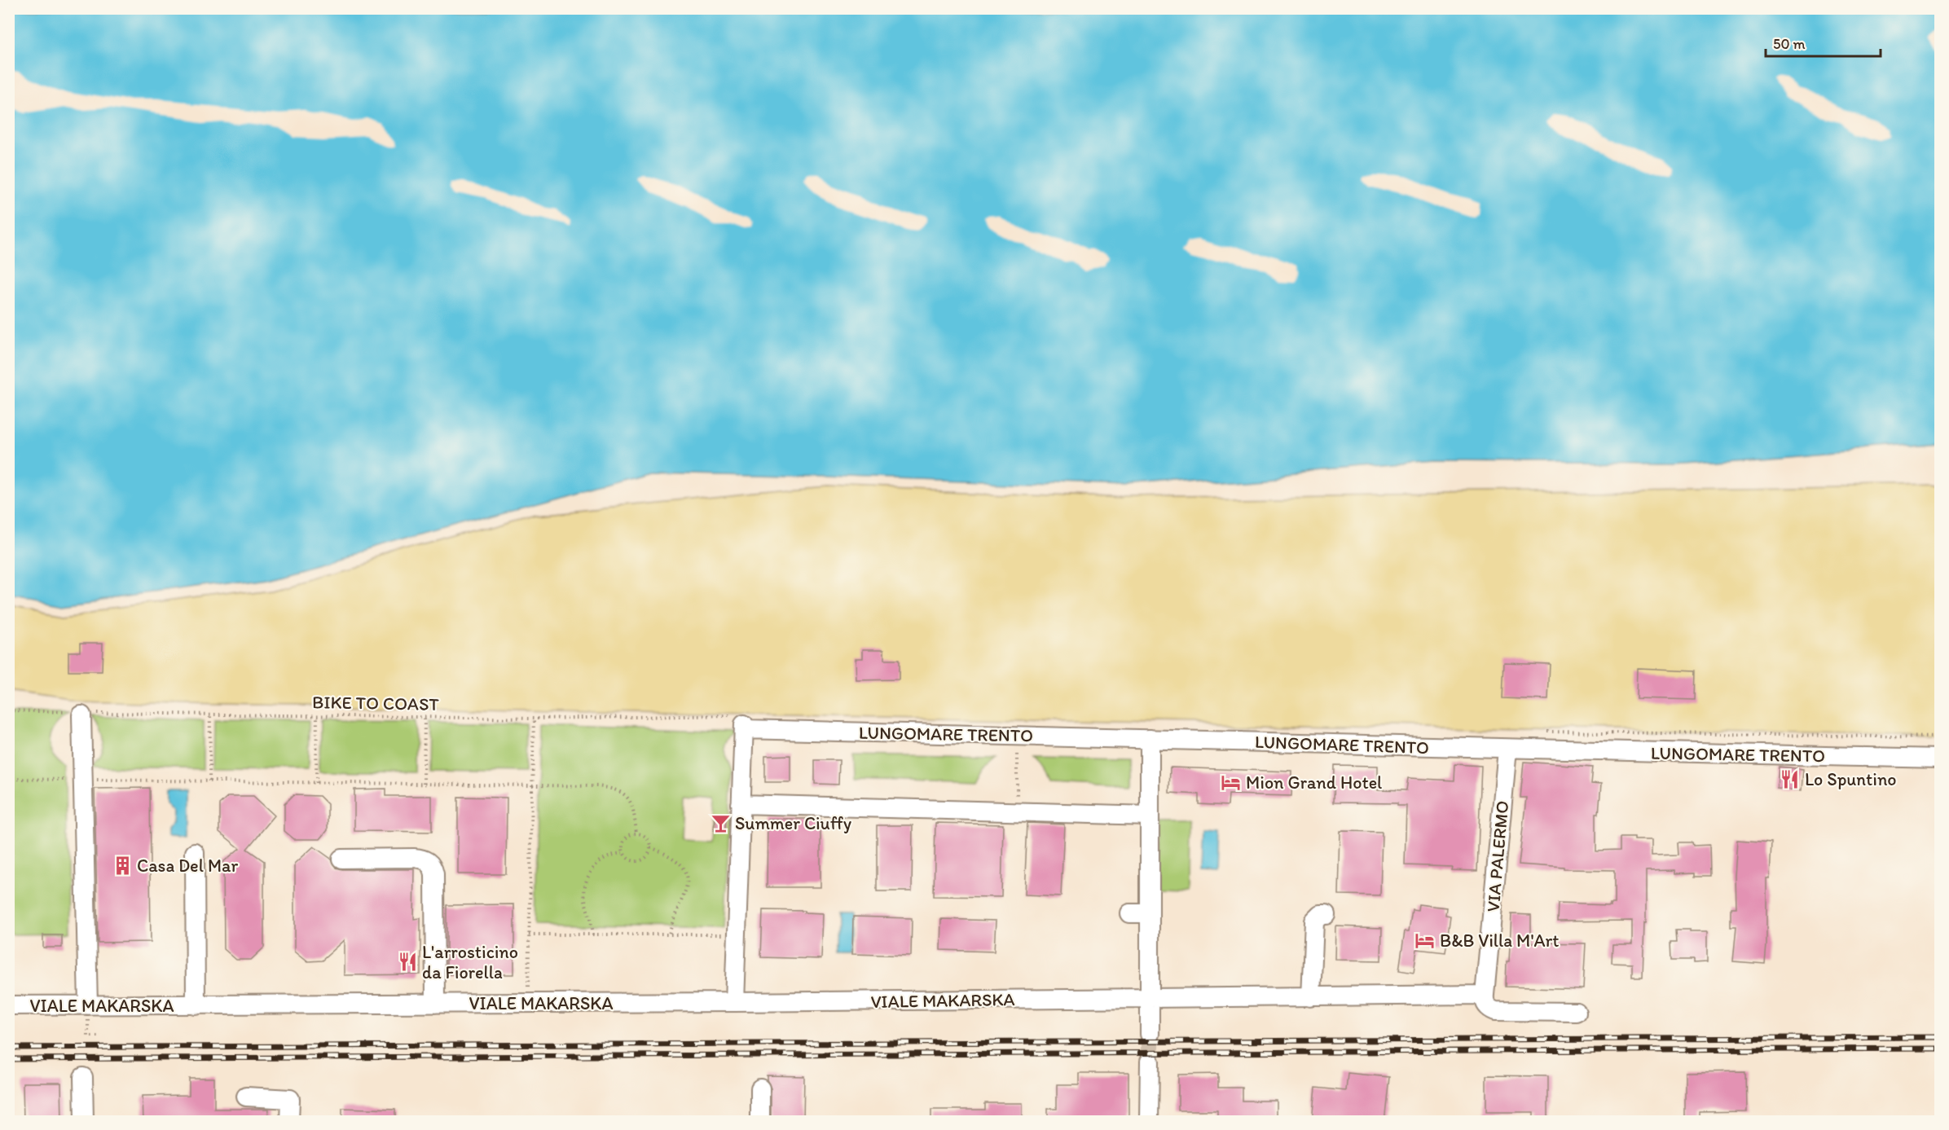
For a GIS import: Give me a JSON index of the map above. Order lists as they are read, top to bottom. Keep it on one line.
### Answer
{"streets":{"street":["LUNGOMARE TRENTO","VIA PALERMO","VIALE MAKARSKA"],"path":["BIKE TO COAST"]},"crossings":[["BIKE TO COAST","LUNGOMARE TRENTO"],["LUNGOMARE TRENTO","VIA PALERMO"]],"places":{"restaurant":["Lo Spuntino","L'arrosticino da Fiorella"],"hotel":["Mion Grand Hotel","B&B Villa M'Art"],"bar":["Summer Ciuffy"],"building":["Casa Del Mar"]},"scale_bar":"50 m"}
